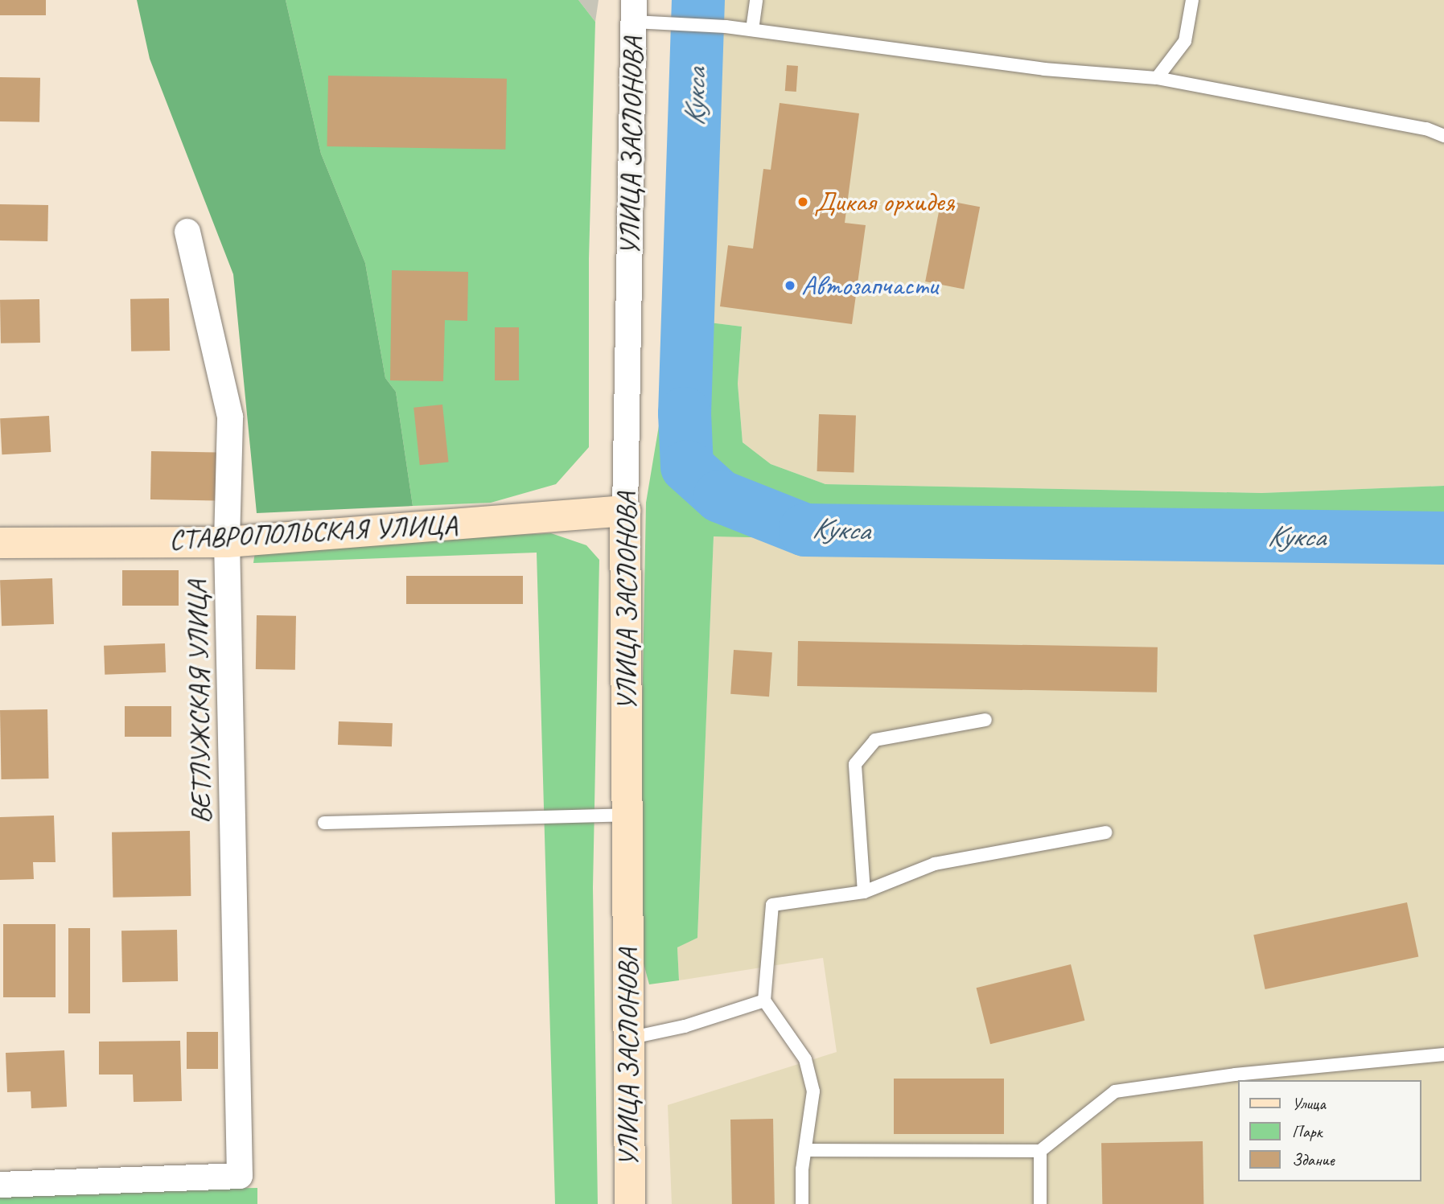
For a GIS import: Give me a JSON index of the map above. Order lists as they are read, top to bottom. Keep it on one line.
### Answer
{"streets":{"street":["УЛИЦА ЗАСЛОНОВА","СТАВРОПОЛЬСКАЯ УЛИЦА","ВЕТЛУЖСКАЯ УЛИЦА"]},"crossings":[["УЛИЦА ЗАСЛОНОВА","СТАВРОПОЛЬСКАЯ УЛИЦА"],["СТАВРОПОЛЬСКАЯ УЛИЦА","ВЕТЛУЖСКАЯ УЛИЦА"]],"water":["Кукса"],"places":["Дикая орхидея","Автозапчасти"],"legend":["Улица","Парк","Здание"]}
